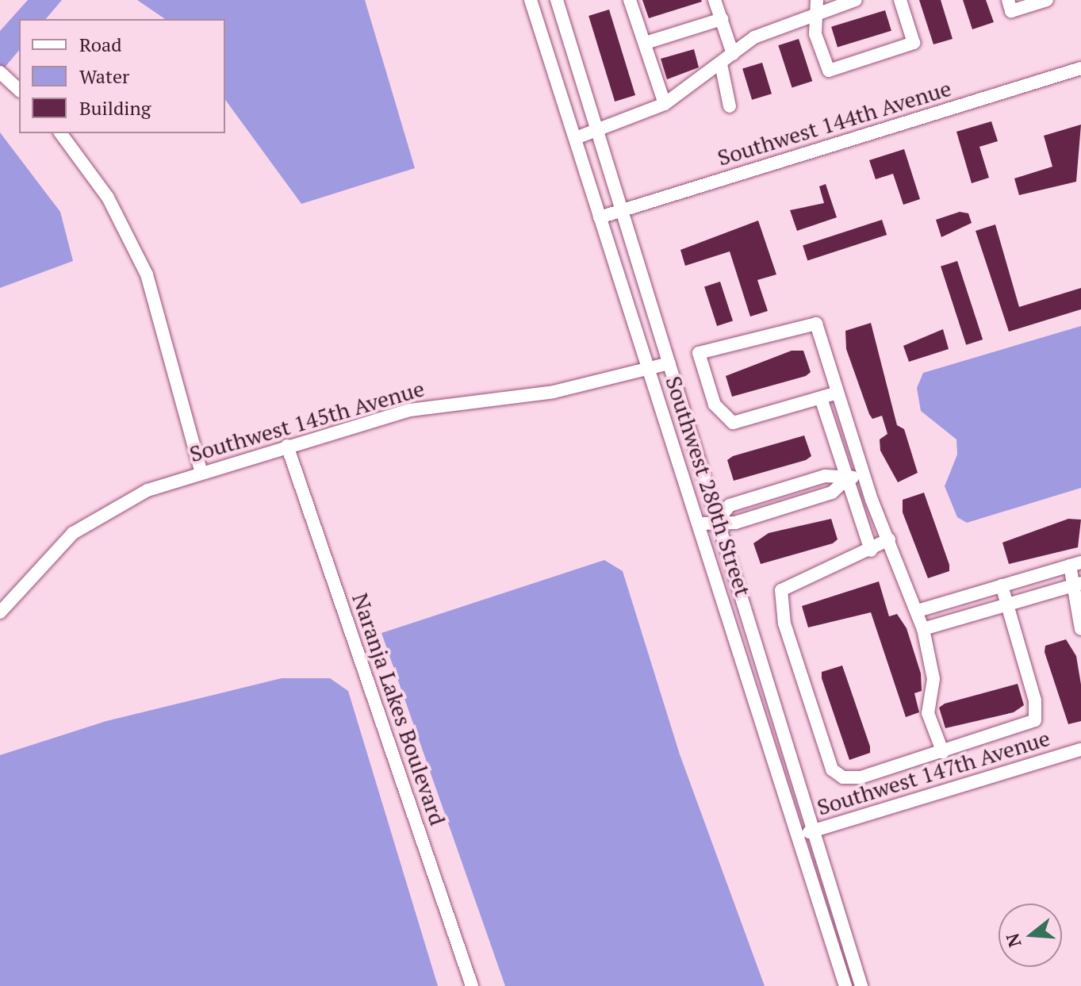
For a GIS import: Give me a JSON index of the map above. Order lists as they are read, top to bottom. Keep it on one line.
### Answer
{"streets":{"street":["Southwest 144th Avenue","Southwest 145th Avenue","Southwest 280th Street","Naranja Lakes Boulevard","Southwest 147th Avenue"]},"crossings":[["Southwest 144th Avenue","Southwest 280th Street"],["Southwest 145th Avenue","Southwest 280th Street"],["Southwest 145th Avenue","Naranja Lakes Boulevard"],["Southwest 280th Street","Southwest 147th Avenue"]],"legend":["Road","Water","Building"],"north":"left"}
